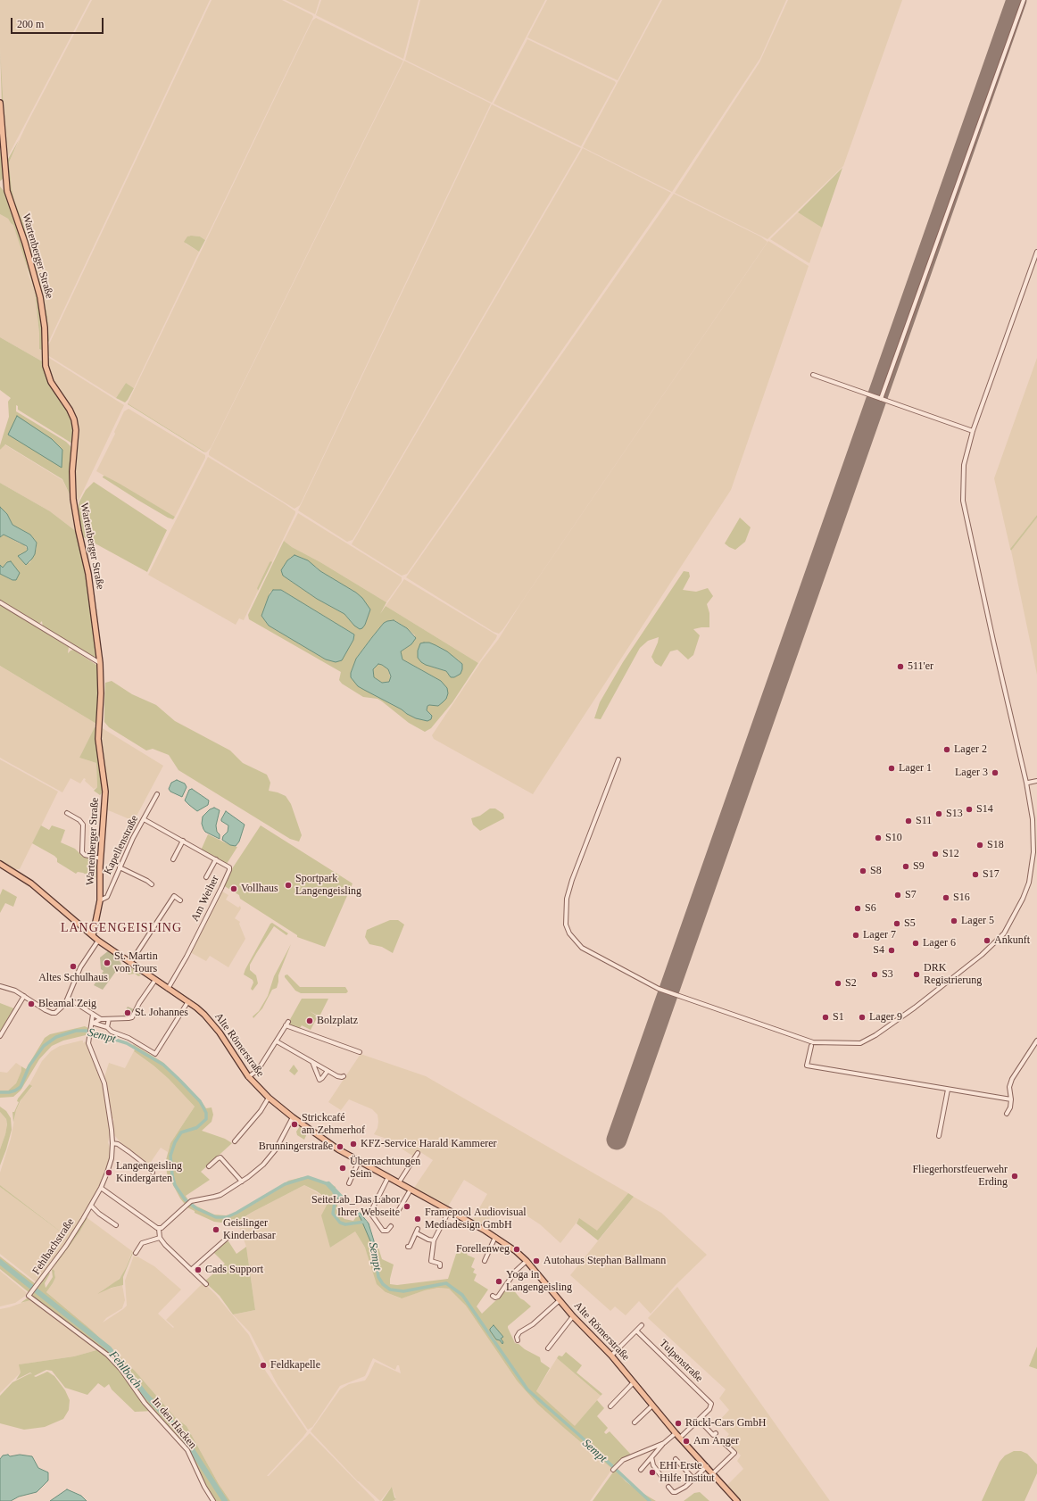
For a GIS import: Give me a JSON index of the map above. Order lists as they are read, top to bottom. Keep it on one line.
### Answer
{"streets":{"main road":["Wartenberger Straße","Alte Römerstraße"],"street":["Kapellenstraße","Am Weiher","Fehlbachstraße","Tulpenstraße","In den Hacken"]},"crossings":[["Wartenberger Straße","Kapellenstraße"],["Wartenberger Straße","Alte Römerstraße"],["Kapellenstraße","Am Weiher"],["Am Weiher","Alte Römerstraße"],["Fehlbachstraße","In den Hacken"]],"districts":["LANGENGEISLING"],"water":["Sempt","Fehlbach"],"places":["511'er","Lager 2","Lager 1","Lager 3","S14","S13","S11","S10","S18","S12","S9","S8","S17","Sportpark Langengeisling","Vollhaus","S7","S16","S6","Lager 5","S5","Lager 7","Ankunft","Lager 6","S4","St. Martin von Tours","Altes Schulhaus","S3","DRK Registrierung","S2","Bleamal Zeig","St. Johannes","S1","Lager 9","Bolzplatz","Strickcafé am Zehmerhof","KFZ-Service Harald Kammerer","Brunningerstraße","Übernachtungen Seim","Langengeisling Kindergarten","Fliegerhorstfeuerwehr Erding","SeiteLab_Das Labor Ihrer Webseite","Framepool Audiovisual Mediadesign GmbH","Geislinger Kinderbasar","Forellenweg","Autohaus Stephan Ballmann","Cads Support","Yoga in Langengeisling","Feldkapelle","Rückl-Cars GmbH","Am Anger","EHI Erste Hilfe Institut"],"scale_bar":"200 m"}
